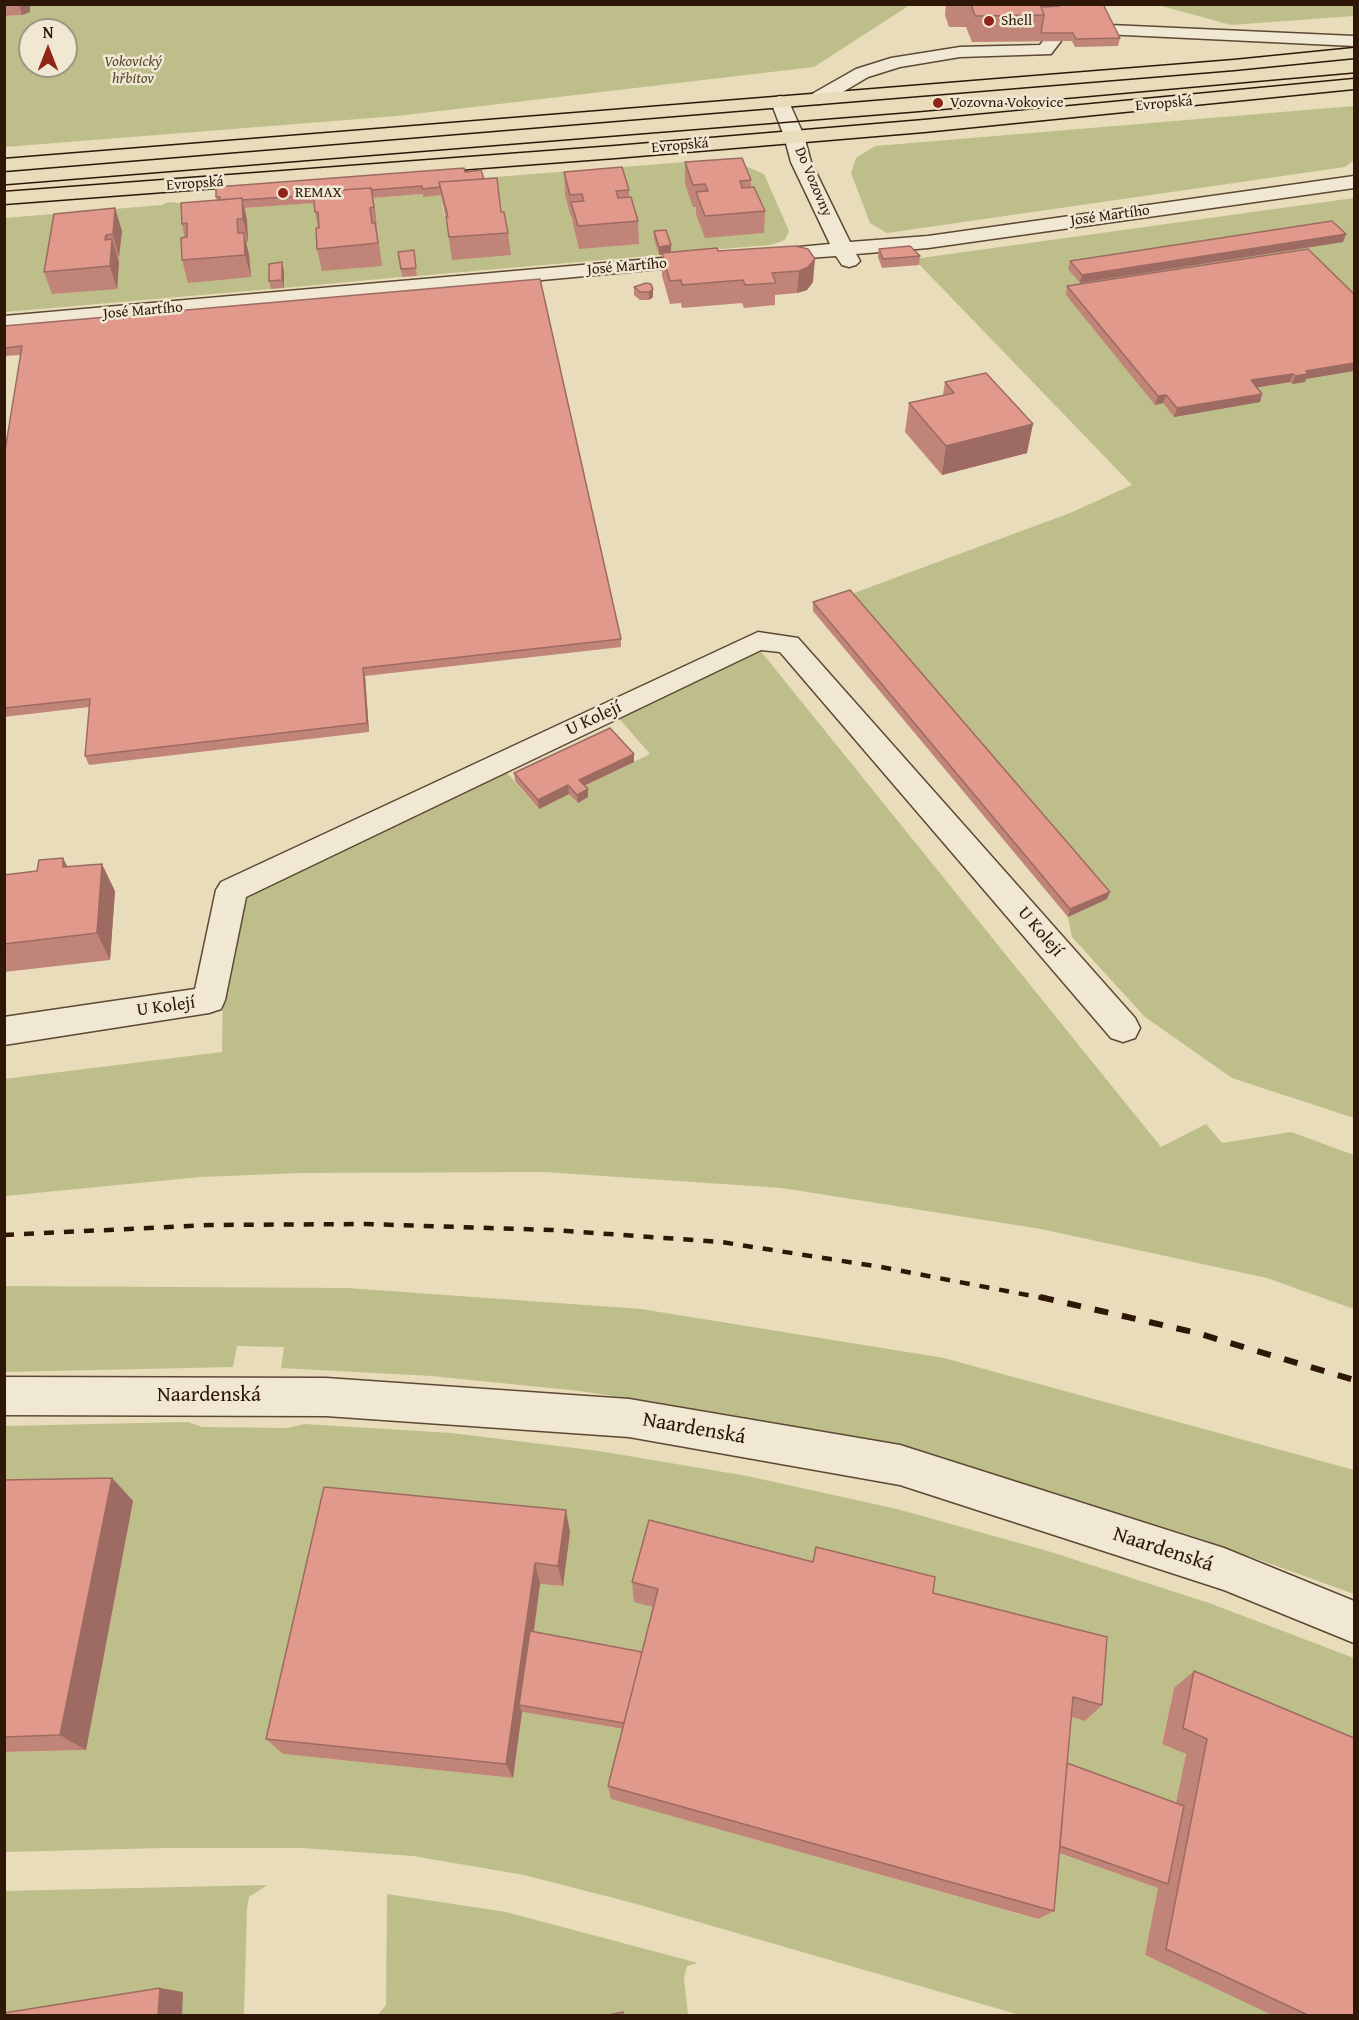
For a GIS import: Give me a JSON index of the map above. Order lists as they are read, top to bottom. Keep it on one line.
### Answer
{"streets":{"main road":["Evropská"],"street":["Do Vozovny","José Martího","U Kolejí","Naardenská"]},"crossings":[["Evropská","Do Vozovny"],["Do Vozovny","José Martího"]],"parks":["Vokovický hřbitov"],"places":["Shell","Vozovna Vokovice","REMAX"],"north":"top"}
